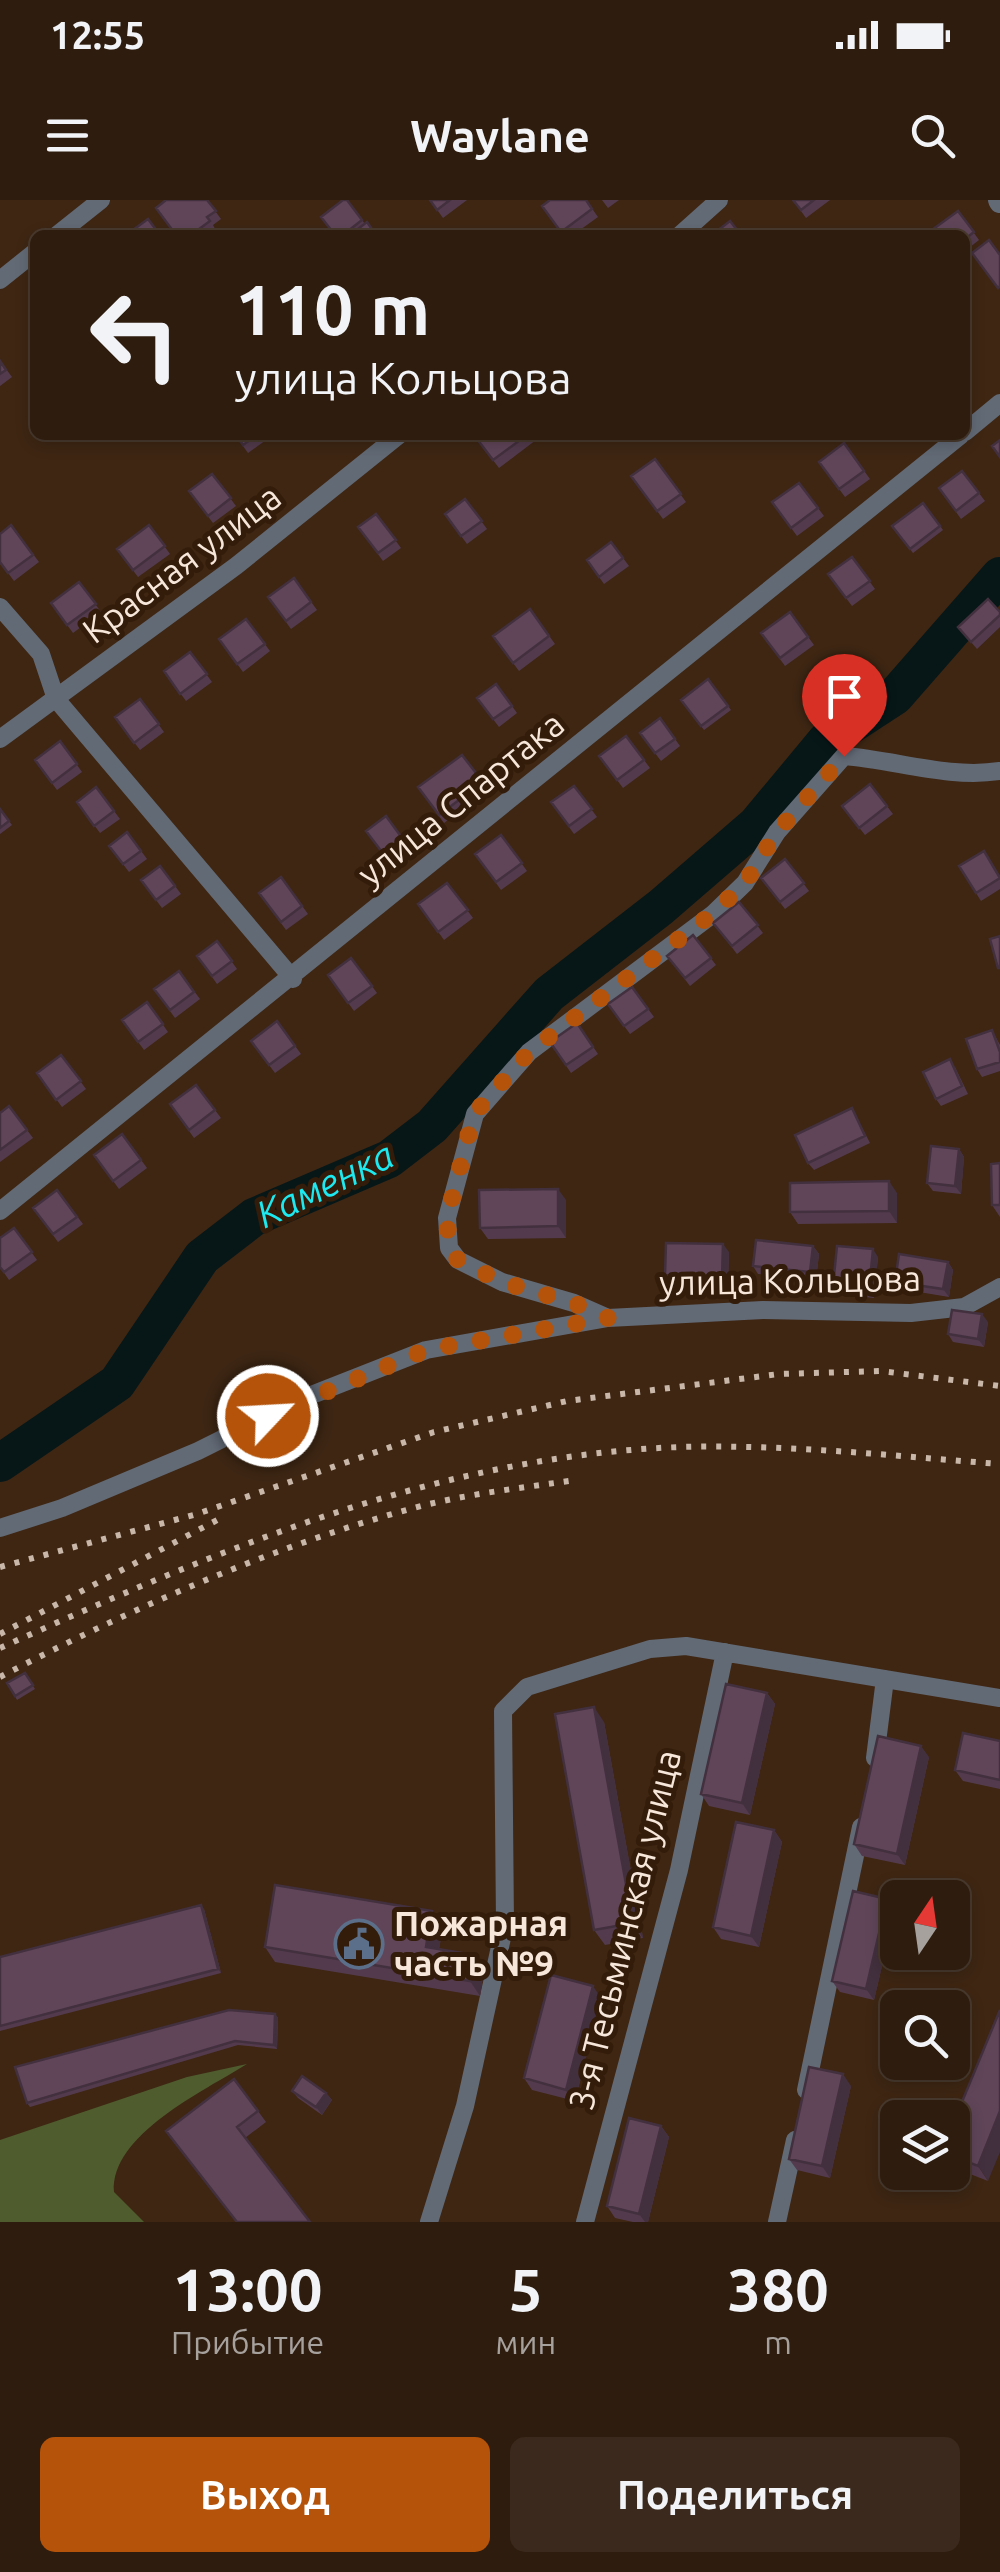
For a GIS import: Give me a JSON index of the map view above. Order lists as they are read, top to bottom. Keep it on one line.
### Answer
{"streets":{"street":["Красная улица","улица Спартака","улица Кольцова","3-я Тесьминская улица"]},"water":["Каменка"],"places":{"public building":["Пожарная часть №9"]},"north":"top","page":{"status":"12:55","header":"Waylane","turn":["110 m","улица Кольцова"],"eta":["13:00","Прибытие","5","мин","380","m"],"buttons":["Выход","Поделиться"]}}
